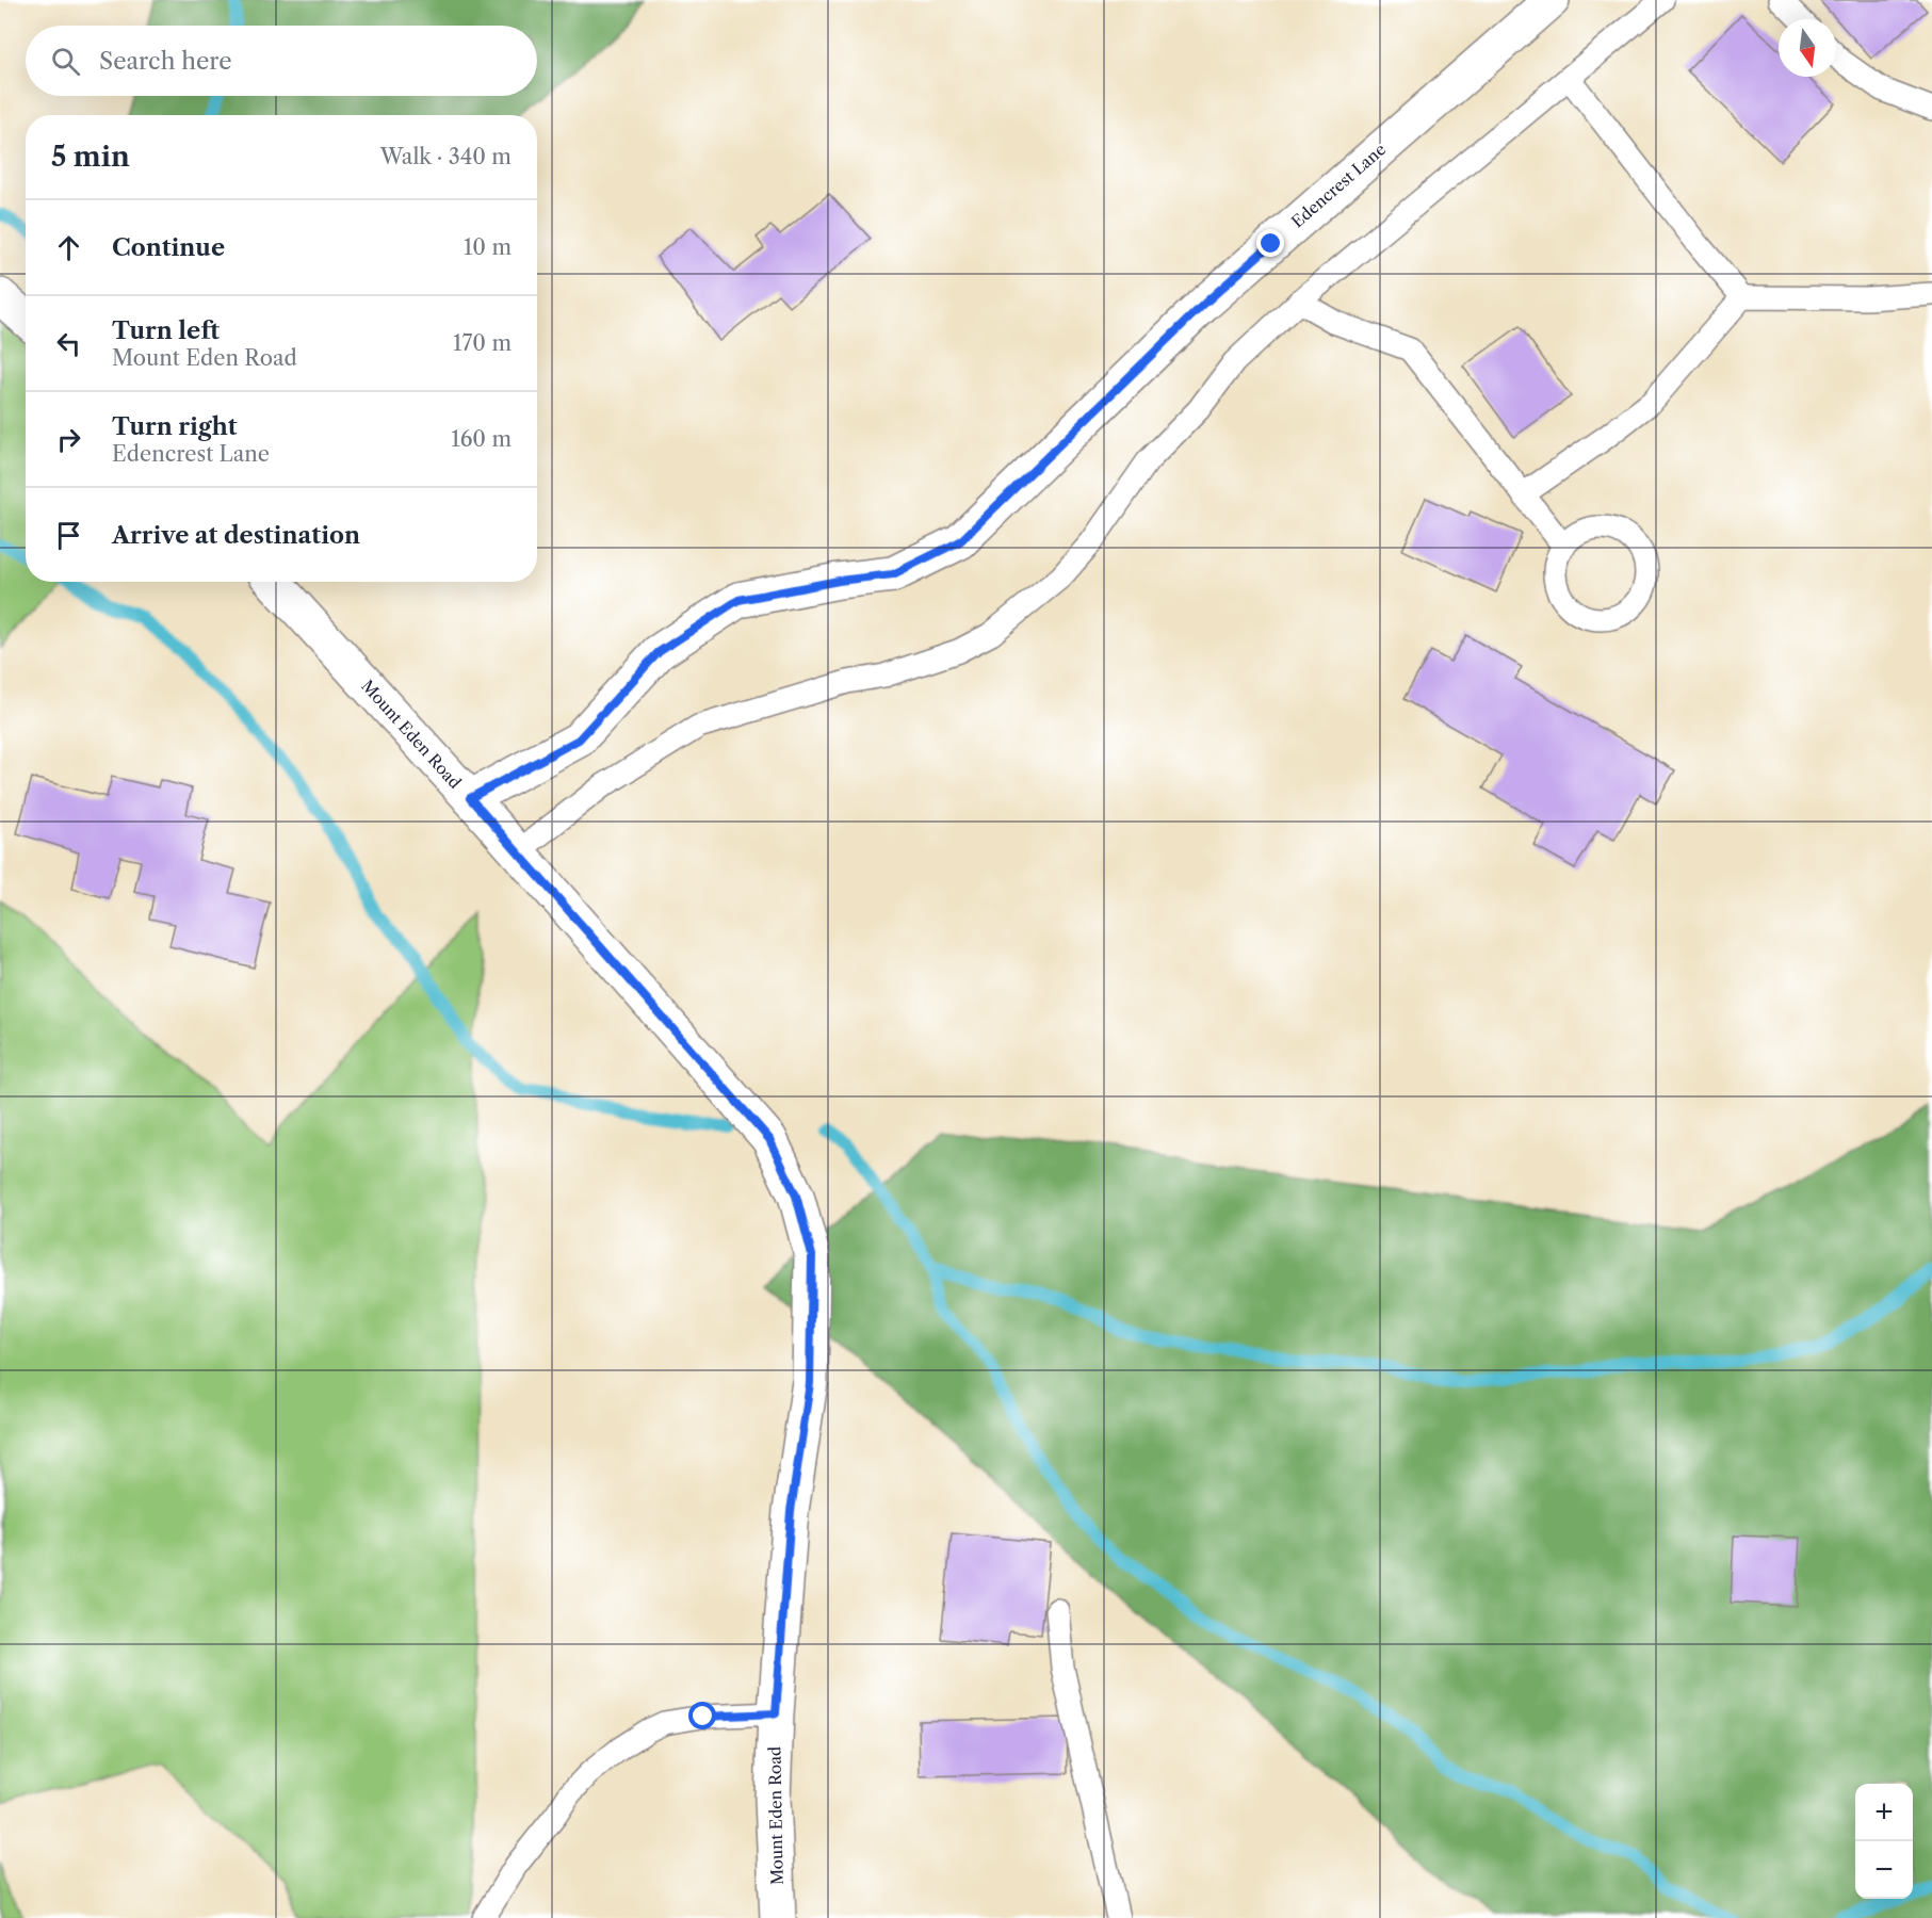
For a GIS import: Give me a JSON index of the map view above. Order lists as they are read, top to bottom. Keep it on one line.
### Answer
{"streets":{"street":["Edencrest Lane","Mount Eden Road"]},"crossings":[["Edencrest Lane","Mount Eden Road"]],"north":"bottom","page":{"search":"Search here","heading":["5 min","Walk · 340 m"],"list":[["Continue","10 m"],["Turn left","Mount Eden Road","170 m"],["Turn right","Edencrest Lane","160 m"],"Arrive at destination"],"map_buttons":["+","−"]}}
